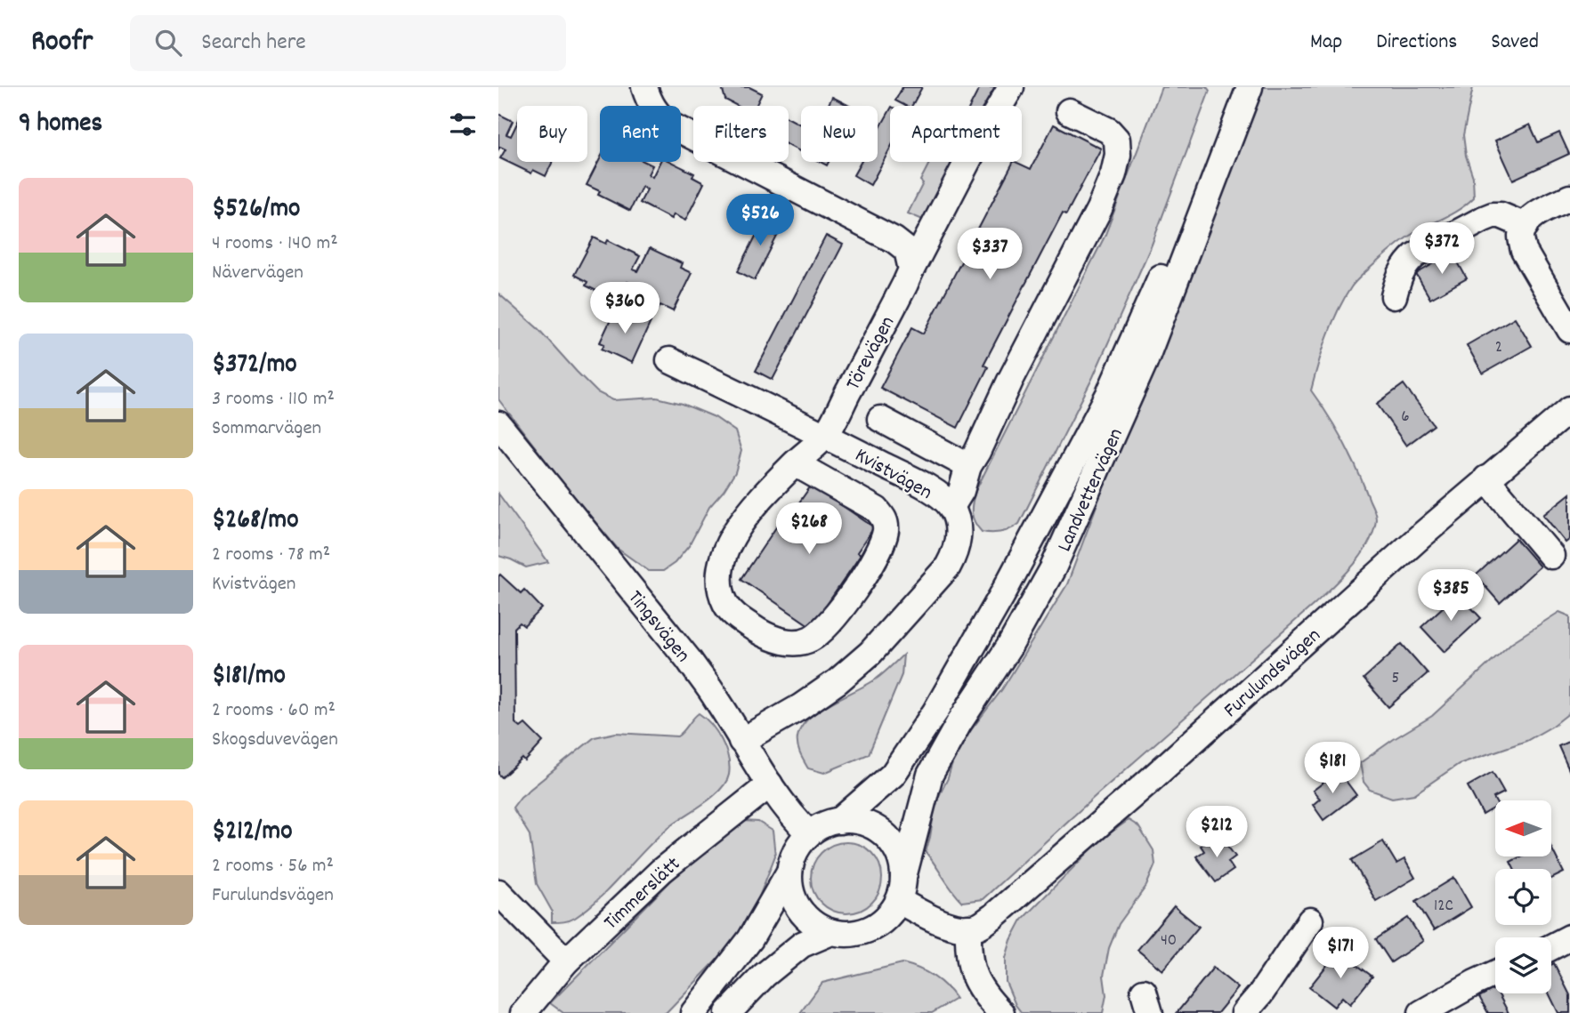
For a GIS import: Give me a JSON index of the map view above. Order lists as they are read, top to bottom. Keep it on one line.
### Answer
{"streets":{"street":["Törevägen","Kvistvägen","Landvettervägen","Tingsvägen","Furulundsvägen","Timmerslätt"]},"crossings":[["Törevägen","Kvistvägen"],["Kvistvägen","Tingsvägen"],["Landvettervägen","Tingsvägen"],["Tingsvägen","Timmerslätt"]],"house_numbers":["2","6","5","12C","40"],"north":"left","page":{"header":"Roofr","search":"Search here","nav":["Map","Directions","Saved"],"heading":"9 homes","chip":["Buy","Rent","Filters","New","Apartment"],"list":[{"name":"$526/mo","note":"4 rooms · 140 m² · Nävervägen"},{"name":"$372/mo","note":"3 rooms · 110 m² · Sommarvägen"},{"name":"$268/mo","note":"2 rooms · 78 m² · Kvistvägen"},{"name":"$181/mo","note":"2 rooms · 60 m² · Skogsduvevägen"},{"name":"$212/mo","note":"2 rooms · 56 m² · Furulundsvägen"}],"price":["$526","$372","$337","$360","$268","$385","$181","$212","$171"]}}
